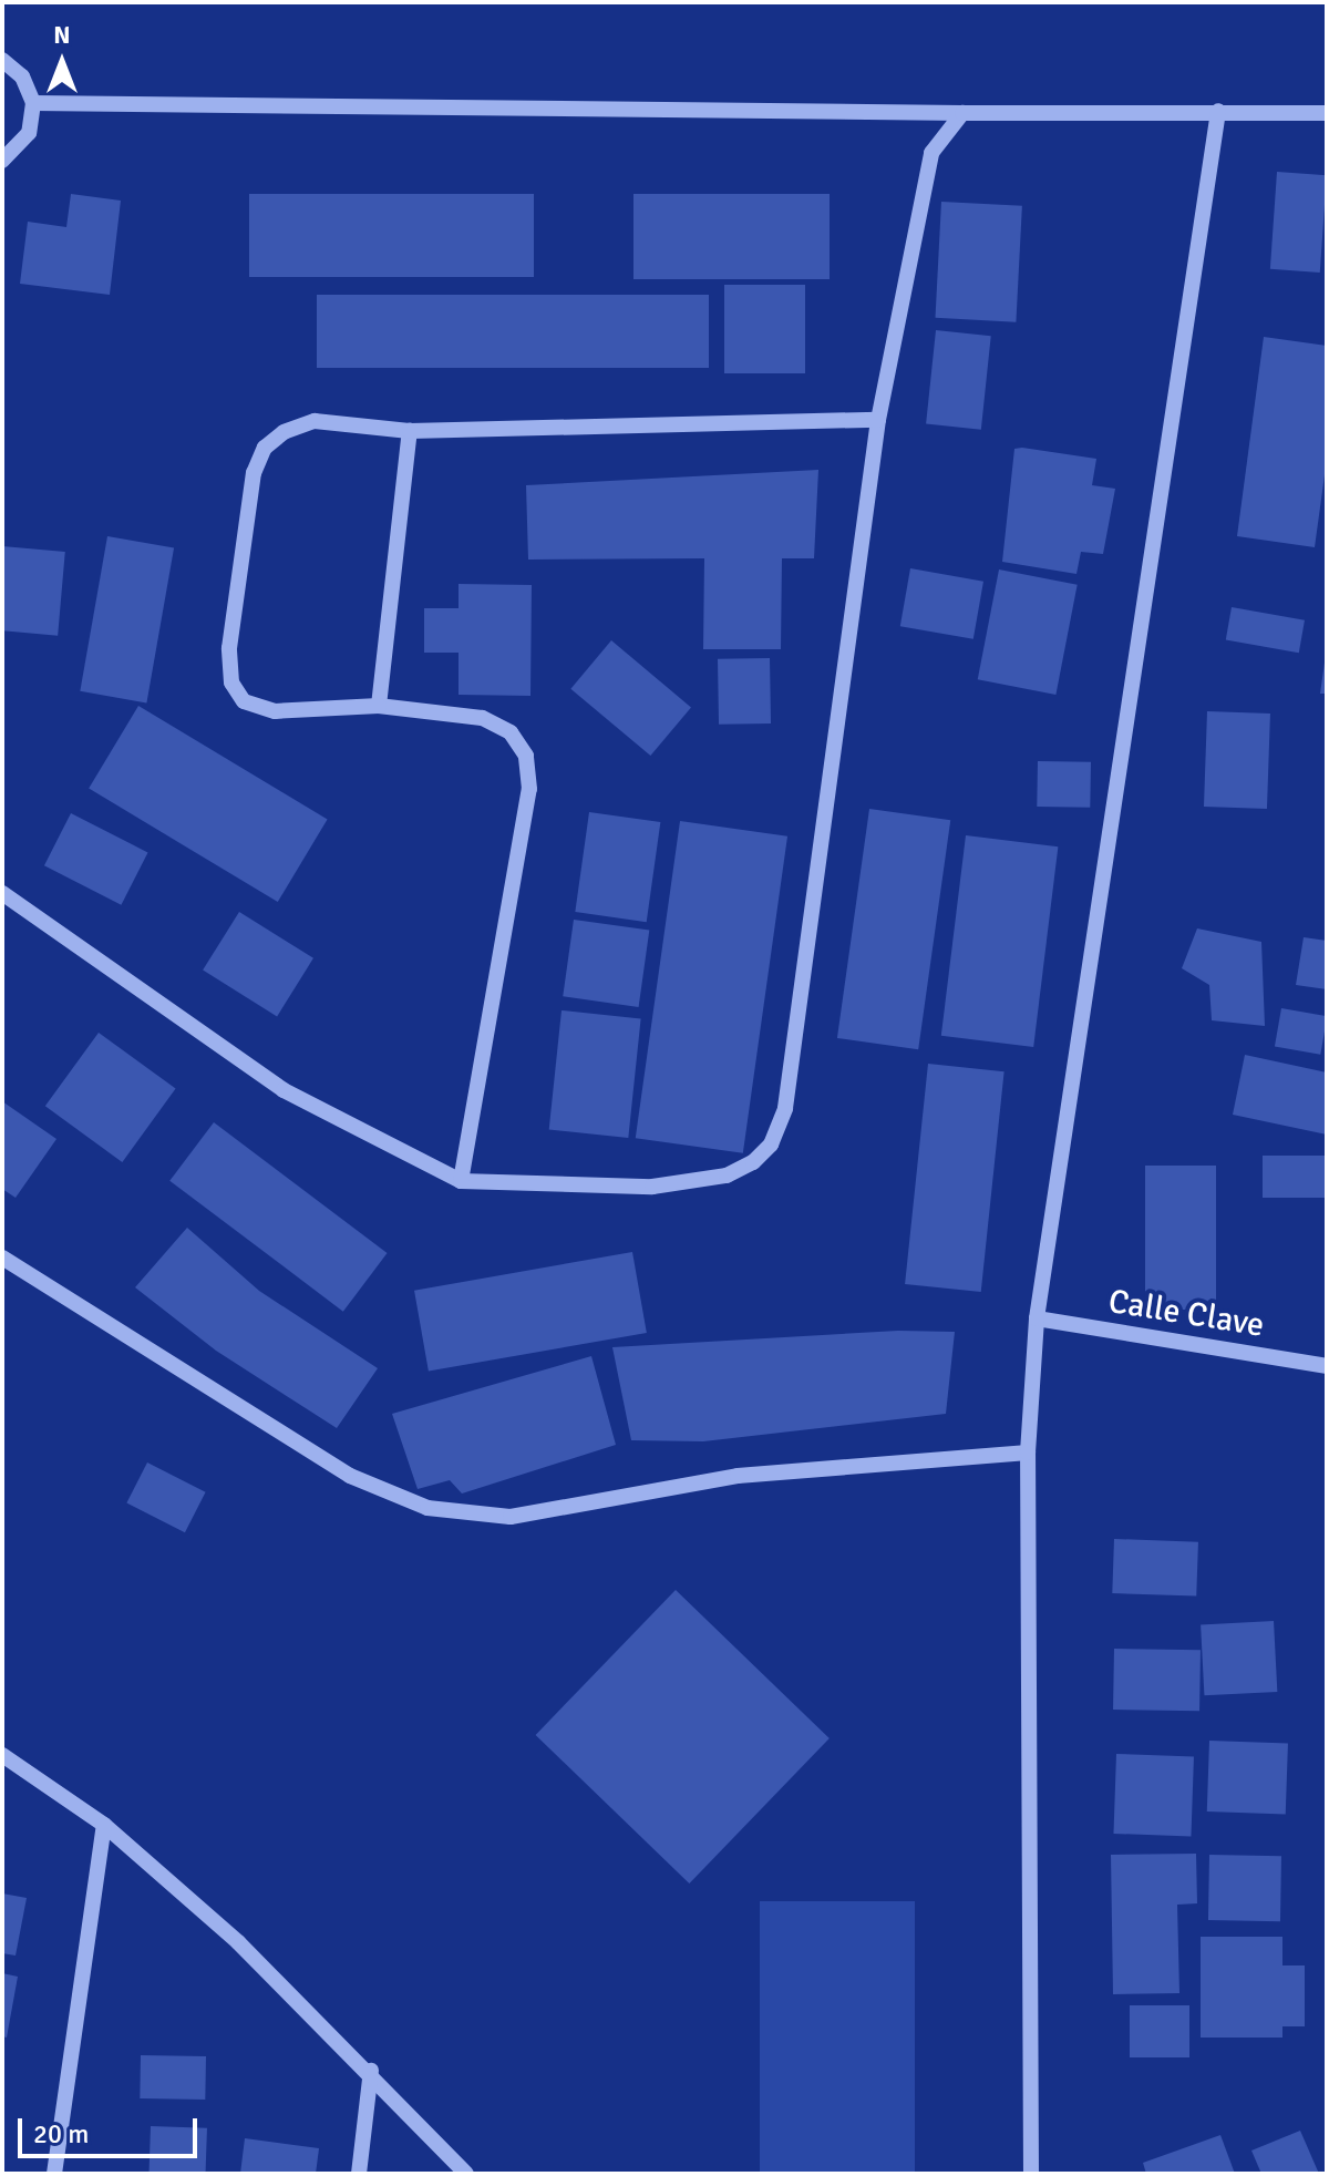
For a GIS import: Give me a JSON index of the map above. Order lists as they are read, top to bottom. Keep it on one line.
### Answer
{"streets":{"street":["Calle Clave"]},"scale_bar":"20 m","north":"top"}
